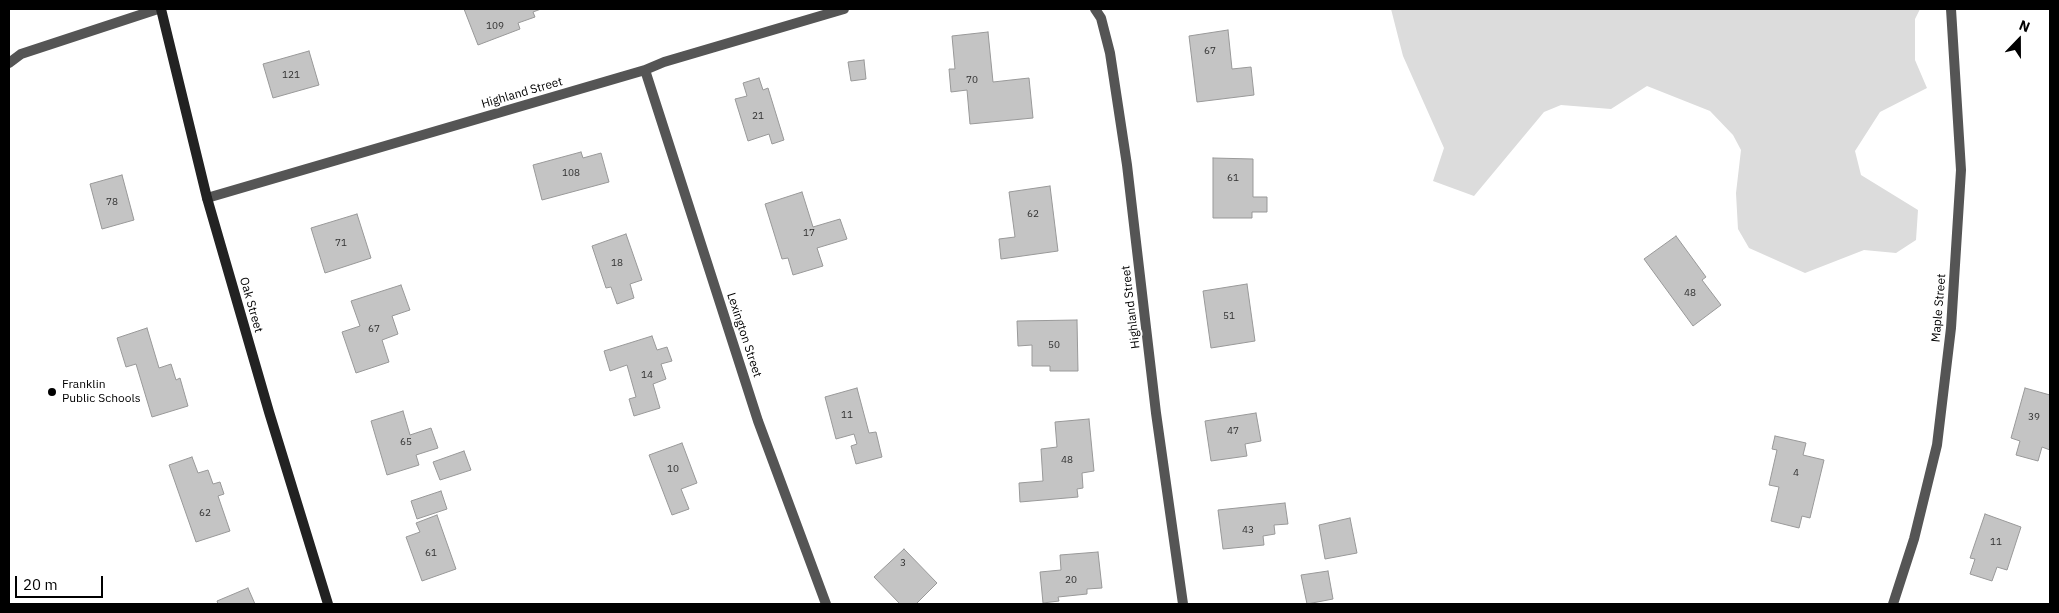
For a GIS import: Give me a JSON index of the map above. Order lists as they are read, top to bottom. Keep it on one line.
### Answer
{"streets":{"main road":["Oak Street"],"street":["Highland Street","Maple Street","Lexington Street"]},"crossings":[["Highland Street","Oak Street"],["Highland Street","Lexington Street"]],"places":["Franklin Public Schools"],"house_numbers":["109","67","121","70","21","108","61","78","62","17","71","18","48","51","67","50","14","11","39","47","65","48","10","4","62","43","11","61","3","20"],"scale_bar":"20 m","north":"top"}
